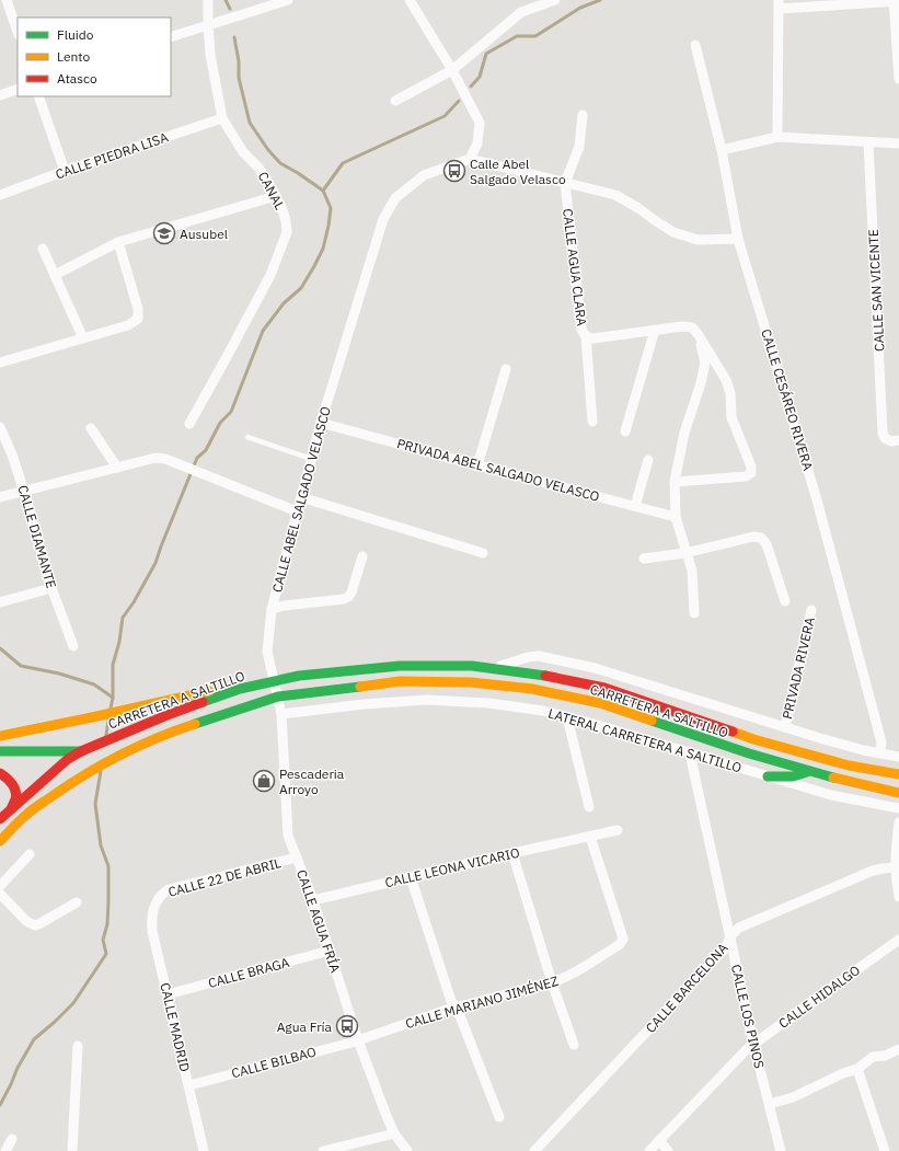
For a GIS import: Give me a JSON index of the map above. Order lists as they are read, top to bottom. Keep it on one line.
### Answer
{"streets":{"main road":["CARRETERA A SALTILLO"],"street":["CALLE PIEDRA LISA","CANAL","CALLE AGUA CLARA","CALLE SAN VICENTE","CALLE CESÁREO RIVERA","PRIVADA ABEL SALGADO VELASCO","CALLE ABEL SALGADO VELASCO","CALLE DIAMANTE","PRIVADA RIVERA","LATERAL CARRETERA A SALTILLO","CALLE LEONA VICARIO","CALLE 22 DE ABRIL","CALLE AGUA FRÍA","CALLE BRAGA","CALLE BARCELONA","CALLE HIDALGO","CALLE MARIANO JIMÉNEZ","CALLE LOS PINOS","CALLE MADRID","CALLE BILBAO"]},"crossings":[["CALLE PIEDRA LISA","CANAL"],["PRIVADA ABEL SALGADO VELASCO","CALLE ABEL SALGADO VELASCO"],["CALLE ABEL SALGADO VELASCO","CARRETERA A SALTILLO"],["CALLE ABEL SALGADO VELASCO","CALLE AGUA FRÍA"],["CARRETERA A SALTILLO","CALLE AGUA FRÍA"],["LATERAL CARRETERA A SALTILLO","CALLE AGUA FRÍA"],["LATERAL CARRETERA A SALTILLO","CALLE LOS PINOS"],["CALLE LEONA VICARIO","CALLE AGUA FRÍA"],["CALLE LEONA VICARIO","CALLE MARIANO JIMÉNEZ"],["CALLE 22 DE ABRIL","CALLE AGUA FRÍA"],["CALLE 22 DE ABRIL","CALLE MADRID"],["CALLE AGUA FRÍA","CALLE BRAGA"],["CALLE AGUA FRÍA","CALLE MARIANO JIMÉNEZ"],["CALLE AGUA FRÍA","CALLE BILBAO"],["CALLE BRAGA","CALLE MADRID"],["CALLE BARCELONA","CALLE LOS PINOS"],["CALLE HIDALGO","CALLE LOS PINOS"],["CALLE MARIANO JIMÉNEZ","CALLE BILBAO"],["CALLE MADRID","CALLE BILBAO"]],"places":{"bus stop":["Calle Abel Salgado Velasco","Agua Fría"],"school or university":["Ausubel"],"shop":["Pescaderia Arroyo"]},"legend":["Fluido","Lento","Atasco"]}
